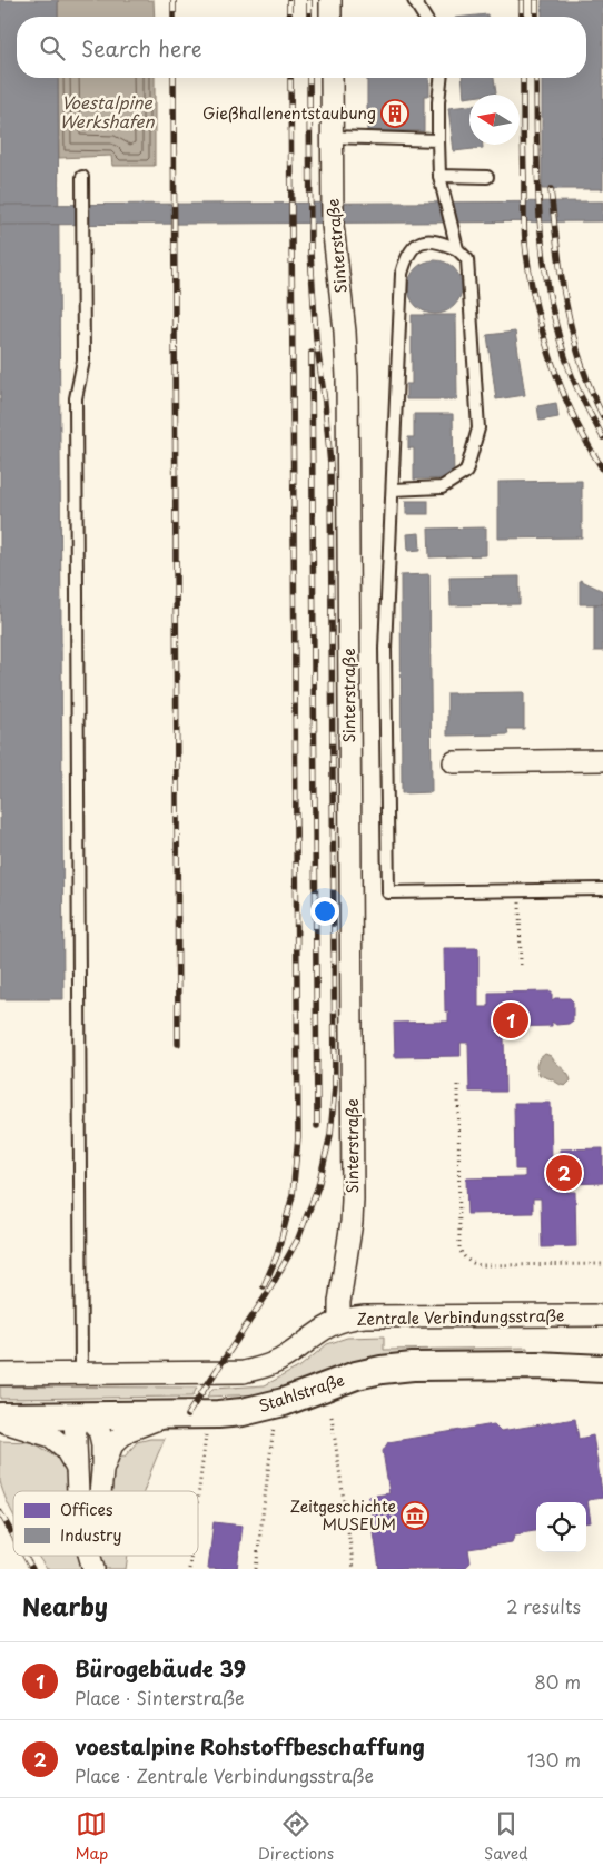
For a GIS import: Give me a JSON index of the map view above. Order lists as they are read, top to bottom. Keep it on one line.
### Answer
{"streets":{"street":["Sinterstraße","Zentrale Verbindungsstraße","Stahlstraße"]},"crossings":[["Sinterstraße","Zentrale Verbindungsstraße"]],"water":["Voestalpine Werkshafen"],"places":{"building":["Gießhallenentstaubung"],"museum":["Zeitgeschichte MUSEUM"]},"legend":["Offices","Industry"],"north":"left","page":{"search":"Search here","pins":["1","2"],"heading":["Nearby","2 results"],"list":[{"mark":"1","name":"Bürogebäude 39","note":"Place · Sinterstraße","value":"80 m"},{"mark":"2","name":"voestalpine Rohstoffbeschaffung","note":"Place · Zentrale Verbindungsstraße","value":"130 m"}],"nav":["Map","Directions","Saved"]}}
